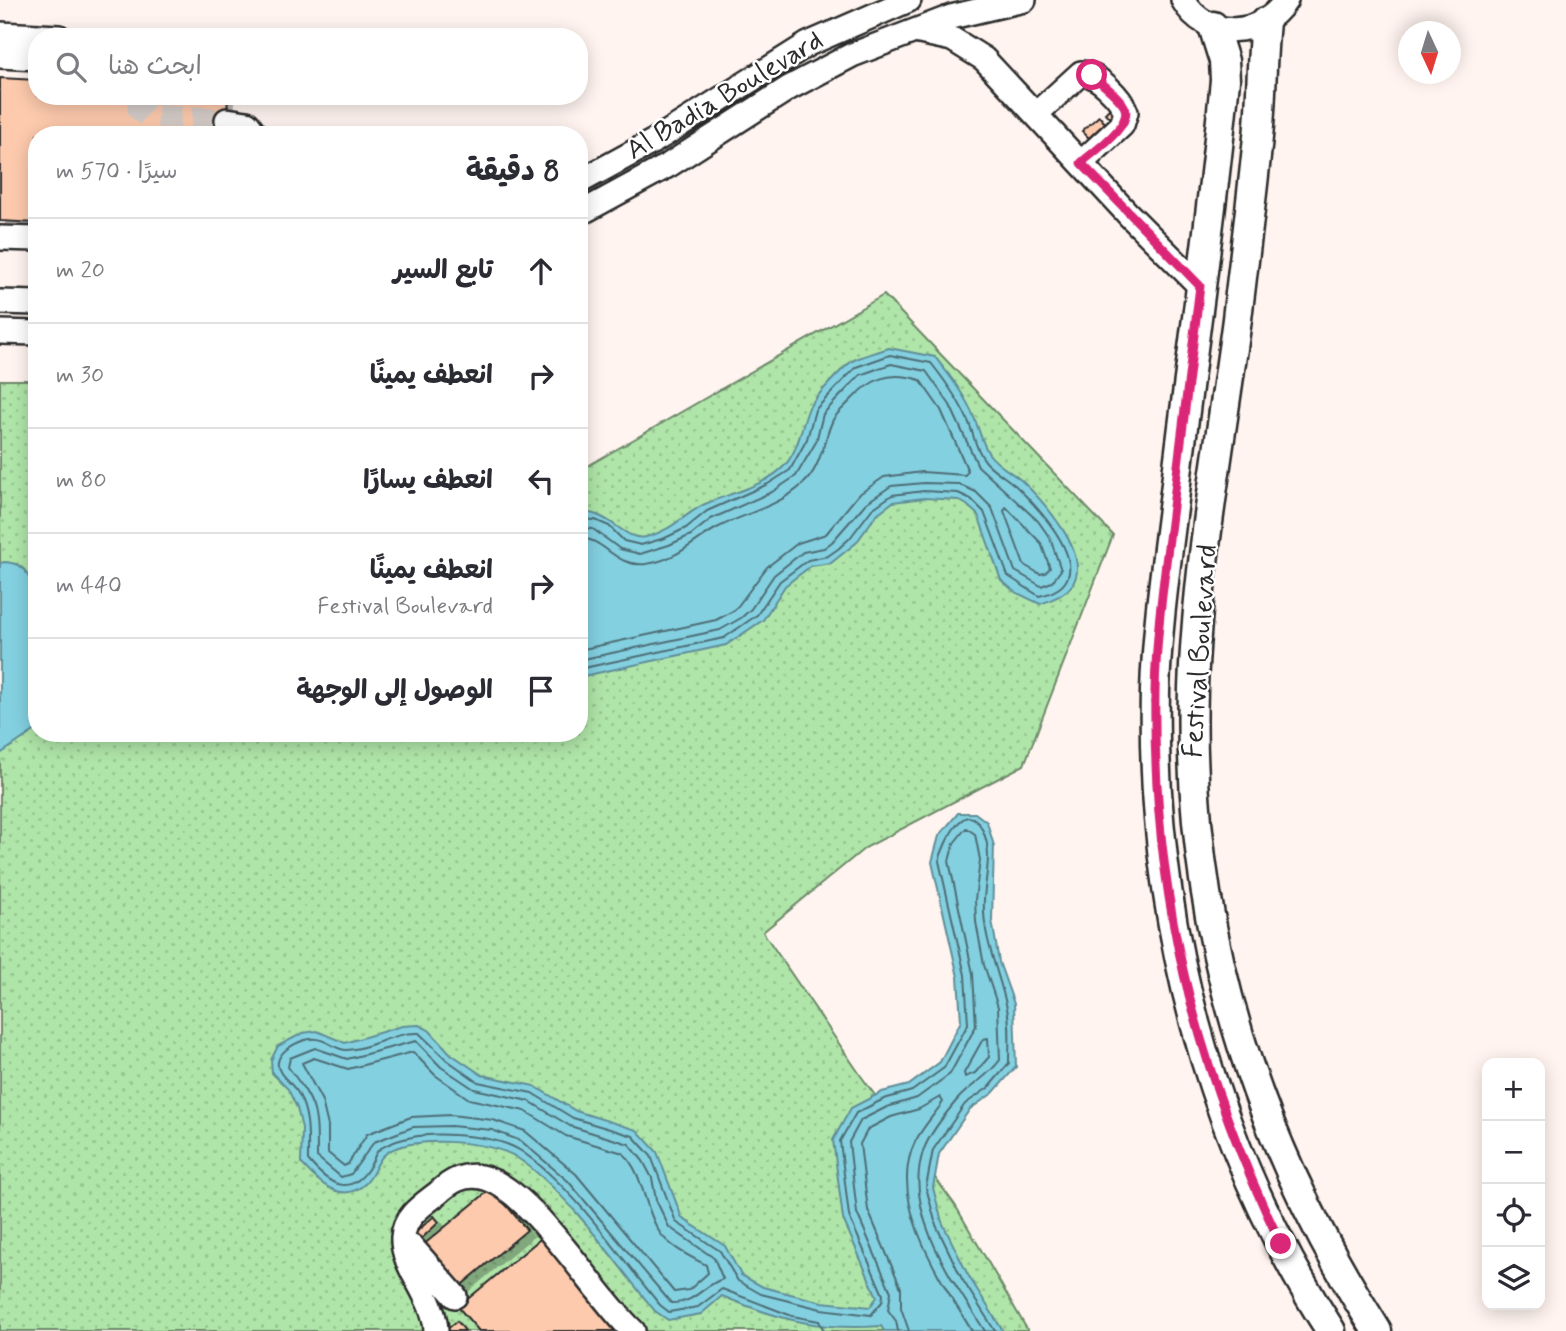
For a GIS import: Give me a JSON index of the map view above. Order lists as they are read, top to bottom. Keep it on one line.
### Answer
{"streets":{"main road":["Festival Boulevard"],"street":["Al Badia Boulevard"]},"north":"bottom","page":{"search":"ابحث هنا","heading":["8 دقيقة","سيرًا · 570 m"],"list":[["تابع السير","20 m"],["انعطف يمينًا","30 m"],["انعطف يسارًا","80 m"],["انعطف يمينًا","Festival Boulevard","440 m"],"الوصول إلى الوجهة"],"map_buttons":["+","−"]}}
